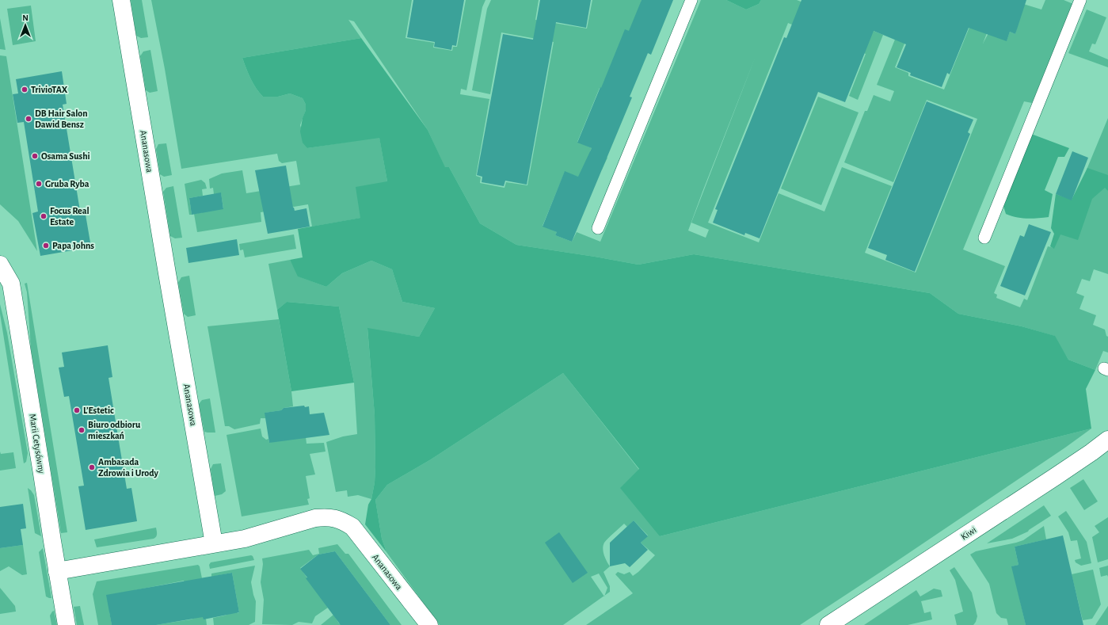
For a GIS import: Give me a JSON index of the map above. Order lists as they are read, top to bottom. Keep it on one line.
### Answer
{"streets":{"street":["Ananasowa","Marii Cetysówny","Kiwi"]},"places":["TrivioTAX","DB Hair Salon Dawid Bensz","Osama Sushi","Gruba Ryba","Focus Real Estate","Papa Johns","L’Estetic","Biuro odbioru mieszkań","Ambasada Zdrowia i Urody"],"north":"top"}
